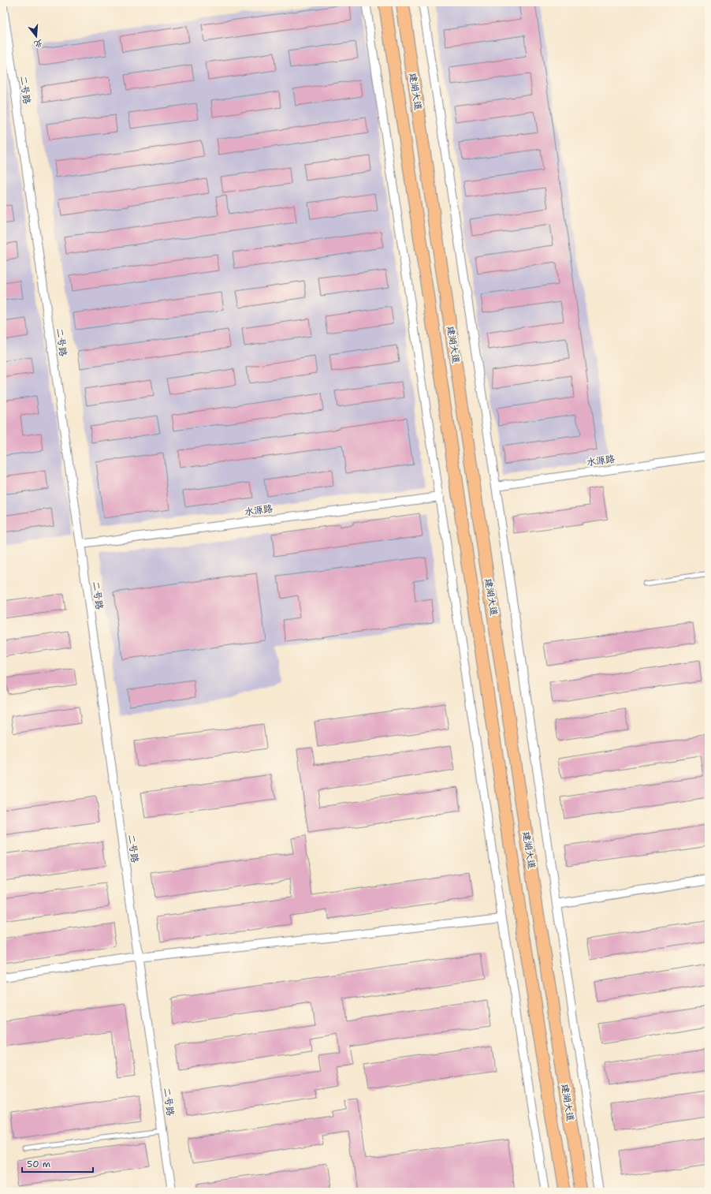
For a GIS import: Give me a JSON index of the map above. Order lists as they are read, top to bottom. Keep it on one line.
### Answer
{"streets":{"main road":["建湖大道"],"street":["二号路","水源路"]},"crossings":[["二号路","水源路"]],"scale_bar":"50 m","north":"bottom"}
